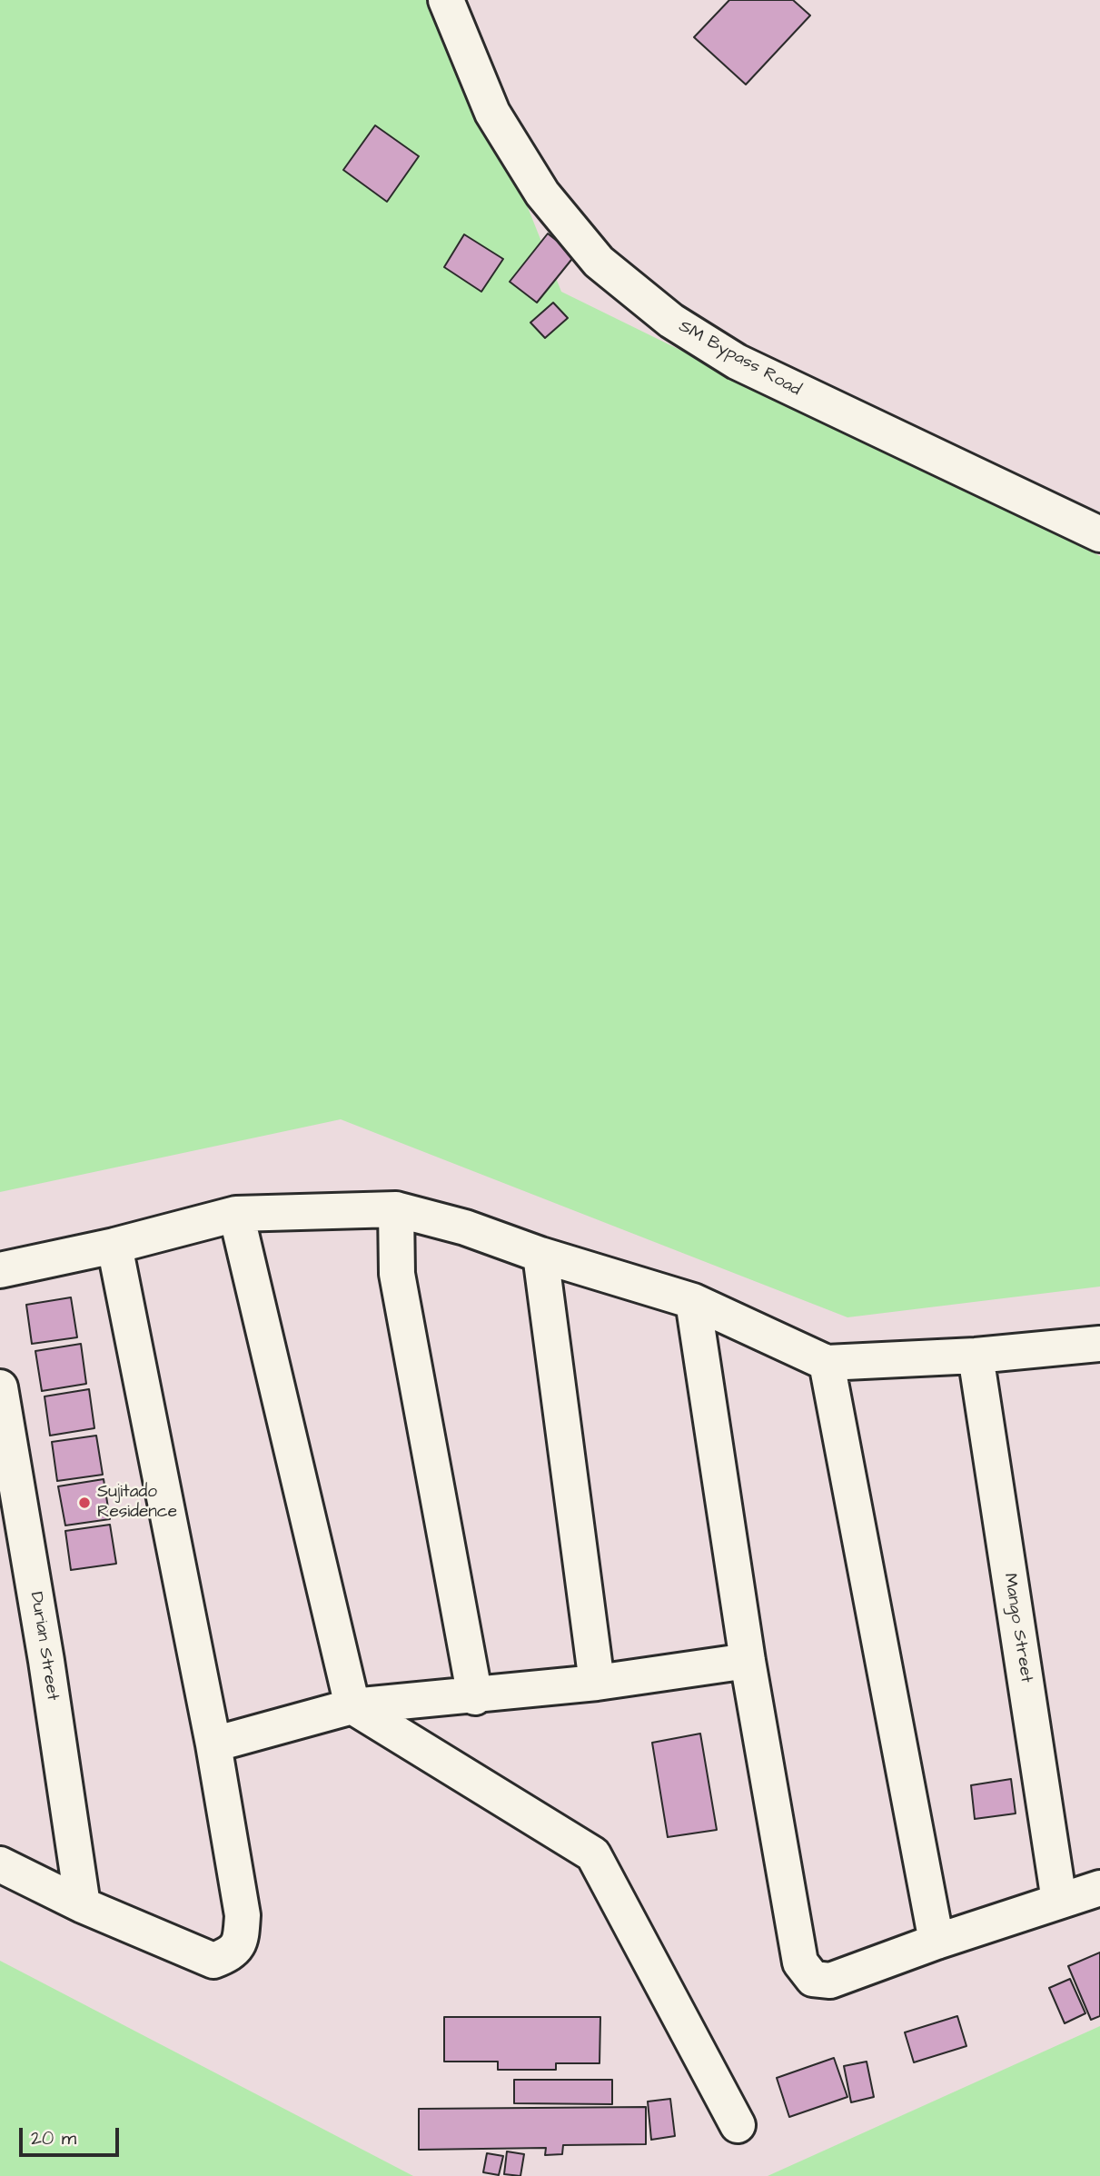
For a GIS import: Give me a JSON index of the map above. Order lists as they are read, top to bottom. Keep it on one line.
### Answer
{"streets":{"street":["SM Bypass Road","Mango Street","Durian Street"]},"places":["Sujitado Residence"],"scale_bar":"20 m"}
